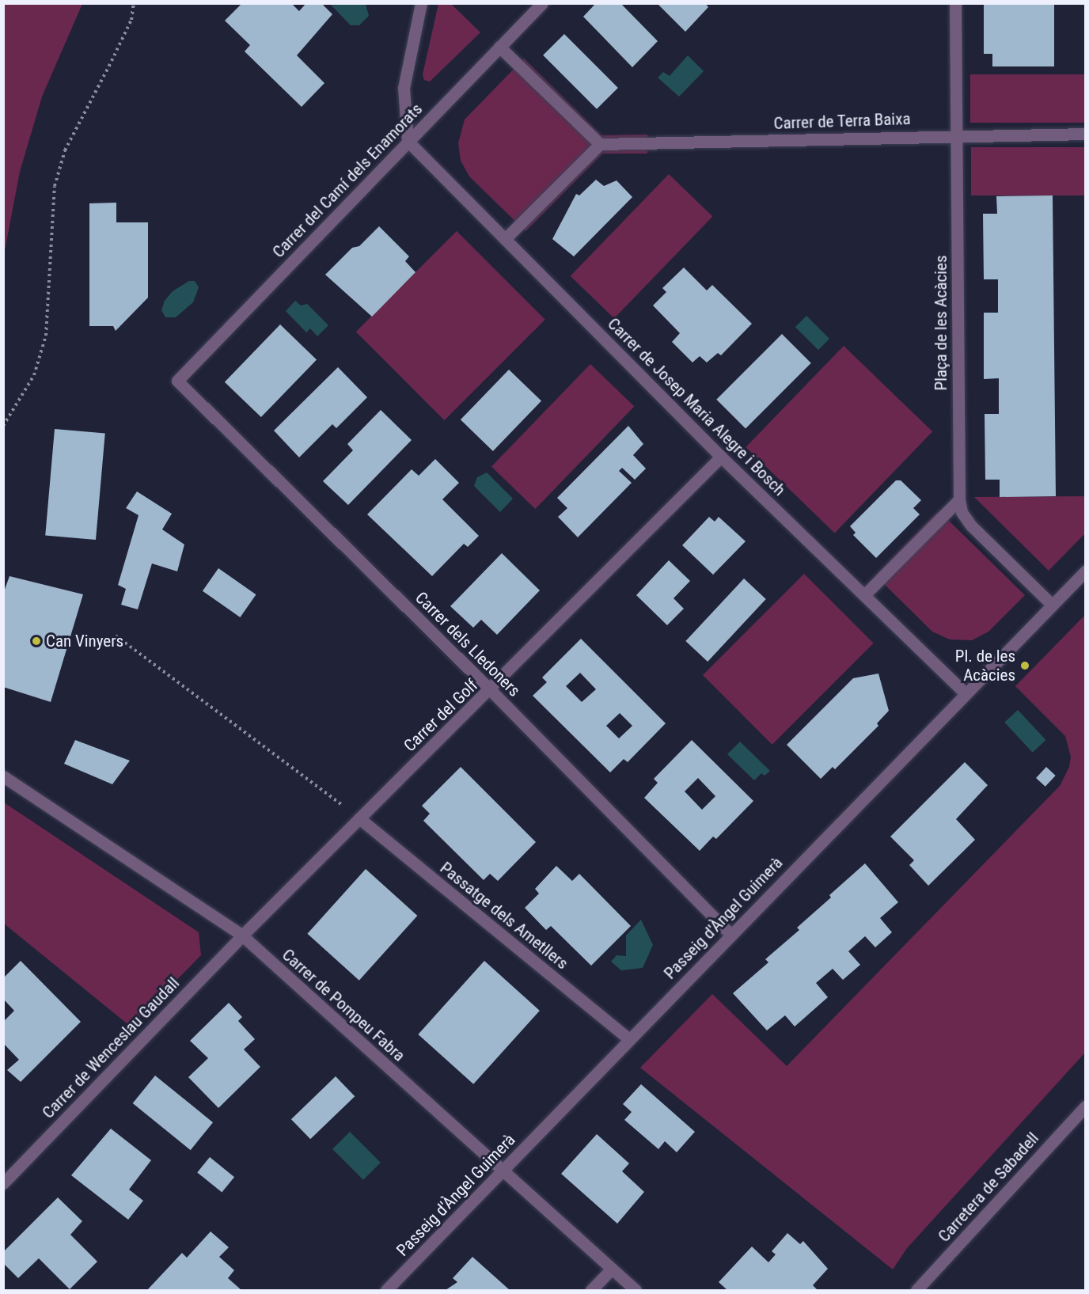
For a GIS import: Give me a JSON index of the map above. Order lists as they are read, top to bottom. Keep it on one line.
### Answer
{"streets":{"street":["Carrer de Terra Baixa","Carrer del Camí dels Enamorats","Plaça de les Acàcies","Carrer de Josep Maria Alegre i Bosch","Carrer dels Lledoners","Carrer del Golf","Passatge dels Ametllers","Passeig d'Àngel Guimerà","Carrer de Pompeu Fabra","Carrer de Wenceslau Gaudall","Carretera de Sabadell"]},"crossings":[["Carrer de Terra Baixa","Plaça de les Acàcies"],["Carrer del Camí dels Enamorats","Carrer de Josep Maria Alegre i Bosch"],["Carrer del Camí dels Enamorats","Carrer dels Lledoners"],["Plaça de les Acàcies","Passeig d'Àngel Guimerà"],["Carrer de Josep Maria Alegre i Bosch","Carrer del Golf"],["Carrer de Josep Maria Alegre i Bosch","Passeig d'Àngel Guimerà"],["Carrer dels Lledoners","Carrer del Golf"],["Carrer dels Lledoners","Passeig d'Àngel Guimerà"],["Carrer del Golf","Passatge dels Ametllers"],["Carrer del Golf","Carrer de Pompeu Fabra"],["Carrer del Golf","Carrer de Wenceslau Gaudall"],["Passatge dels Ametllers","Passeig d'Àngel Guimerà"],["Passeig d'Àngel Guimerà","Carrer de Pompeu Fabra"],["Carrer de Pompeu Fabra","Carrer de Wenceslau Gaudall"]],"places":["Can Vinyers","Pl. de les Acàcies"]}
